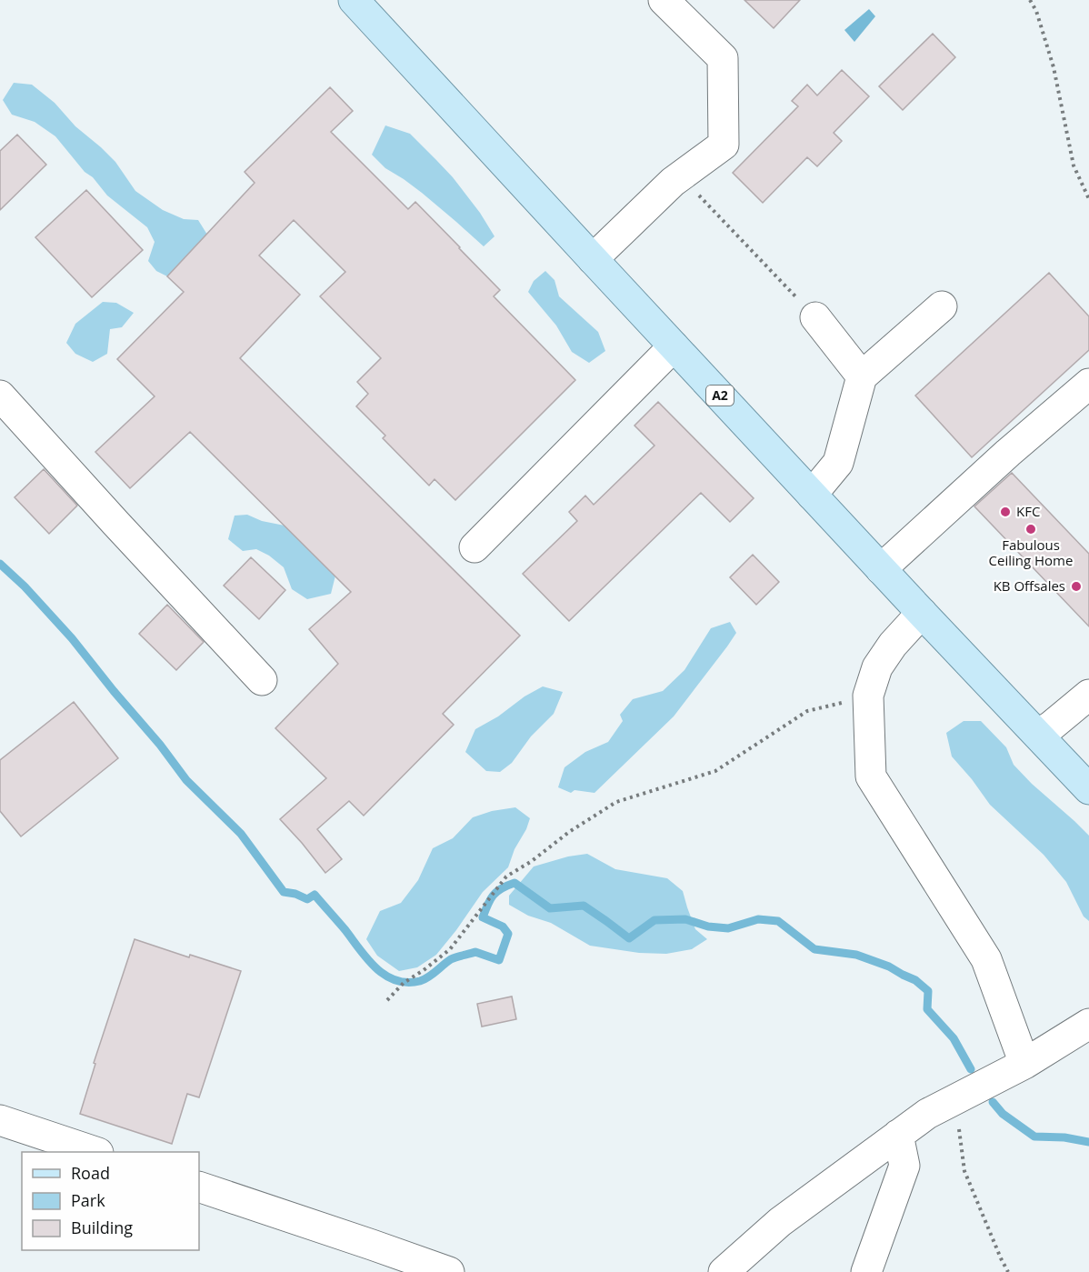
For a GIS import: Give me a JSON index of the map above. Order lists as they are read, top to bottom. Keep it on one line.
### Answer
{"streets":{"main road":["A2"]},"places":["KFC","Fabulous Ceiling Home","KB Offsales"],"legend":["Road","Park","Building"]}
